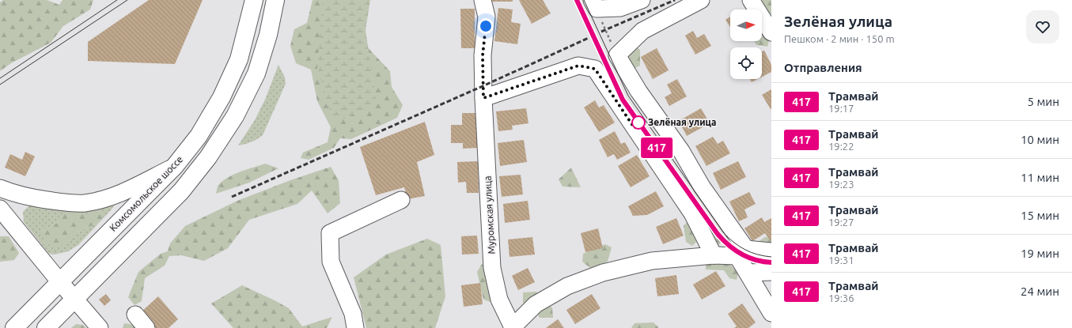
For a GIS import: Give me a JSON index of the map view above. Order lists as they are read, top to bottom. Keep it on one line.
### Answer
{"streets":{"main road":["Комсомольское шоссе"],"street":["Муромская улица"]},"places":["Зелёная улица"],"lines":["tram line 417"],"north":"right","page":{"on_map":"417","heading":[["Зелёная улица","Пешком · 2 мин · 150 m"],"Отправления"],"list":[{"mark":"417","name":"Трамвай","note":"19:17","value":"5 мин"},{"mark":"417","name":"Трамвай","note":"19:22","value":"10 мин"},{"mark":"417","name":"Трамвай","note":"19:23","value":"11 мин"},{"mark":"417","name":"Трамвай","note":"19:27","value":"15 мин"},{"mark":"417","name":"Трамвай","note":"19:31","value":"19 мин"},{"mark":"417","name":"Трамвай","note":"19:36","value":"24 мин"}]}}
